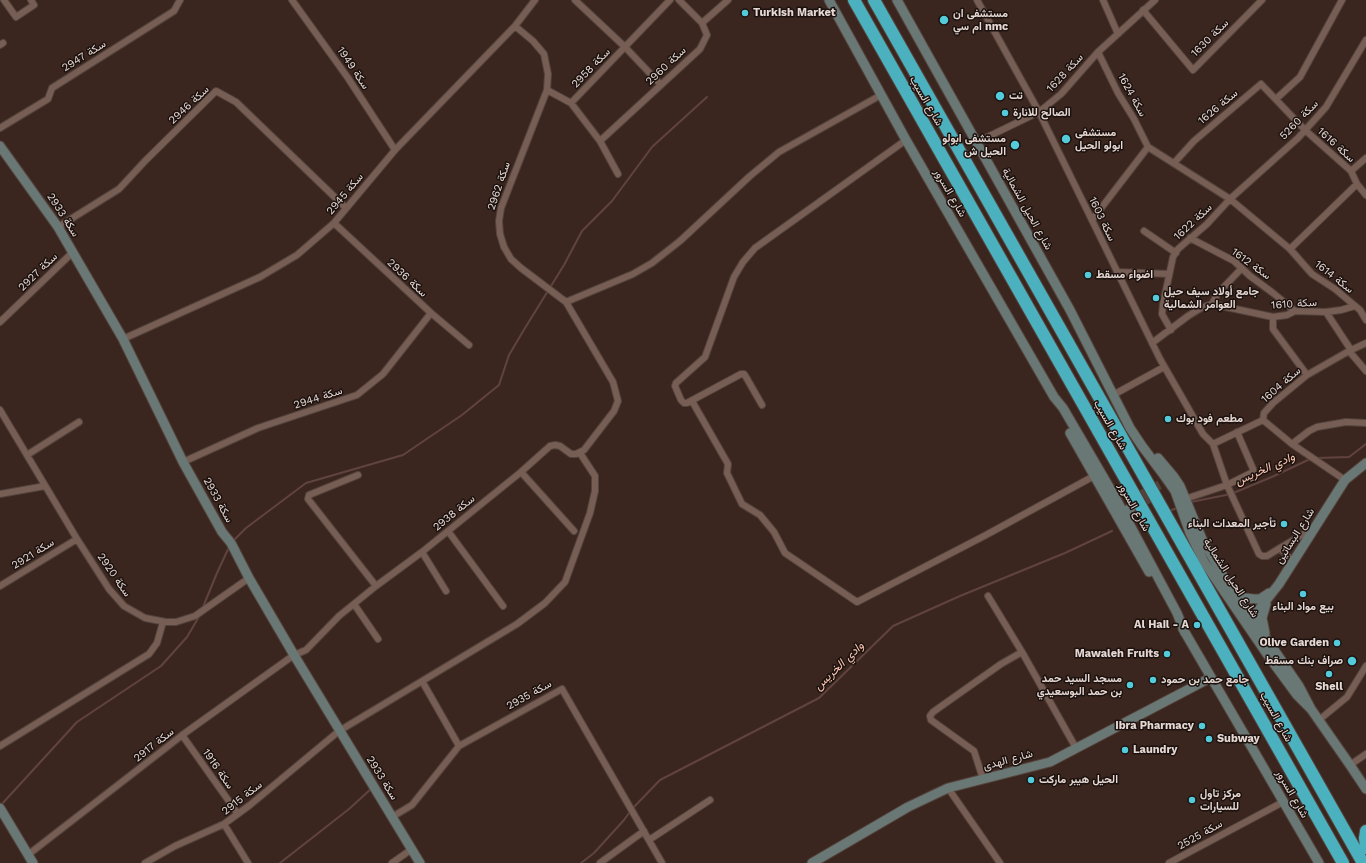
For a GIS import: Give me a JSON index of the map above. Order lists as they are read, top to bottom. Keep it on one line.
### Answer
{"streets":{"highway":["شارع السيب"],"street":["سكة 1630","سكة 2947","سكة 2960","سكة 1949","سكة 2958","سكة 1628","سكة 1624","سكة 2946","سكة 1626","سكة 5260","سكة 1616","سكة 2962","شارع السرور","سكة 2945","شارع الحيل الشمالية","سكة 2933","سكة 1603","سكة 1622","سكة 1612","سكة 2927","سكة 1614","سكة 2936","سكة 1610","سكة 1604","سكة 2944","سكة 2938","شارع البساتين","سكة 2921","سكة 2920","سكة 2935","سكة 2917","شارع الهدى","سكة 1916","سكة 2915","سكة 2525"]},"crossings":[["سكة 1630","سكة 1628"],["سكة 2960","سكة 2958"],["سكة 1949","سكة 2945"],["سكة 1628","سكة 1624"],["سكة 1628","شارع الحيل الشمالية"],["سكة 1628","سكة 1603"],["سكة 2946","سكة 2945"],["سكة 2946","سكة 2933"],["سكة 1626","سكة 5260"],["سكة 1626","سكة 1616"],["سكة 5260","سكة 1616"],["سكة 5260","سكة 1622"],["سكة 5260","سكة 1614"],["سكة 2962","سكة 2945"],["سكة 2962","سكة 2938"],["سكة 2962","سكة 2915"],["شارع السرور","شارع الهدى"],["شارع السرور","سكة 2525"],["سكة 2945","سكة 2933"],["سكة 2945","سكة 2936"],["شارع الحيل الشمالية","شارع البساتين"],["سكة 2933","سكة 2927"],["سكة 2933","سكة 2944"],["سكة 2933","سكة 2938"],["سكة 2933","سكة 2920"],["سكة 2933","سكة 2935"],["سكة 2933","سكة 2917"],["سكة 2933","سكة 2915"],["سكة 1622","سكة 1612"],["سكة 1622","سكة 1614"],["سكة 1612","سكة 1610"],["سكة 1614","سكة 1610"],["سكة 2936","سكة 2944"],["سكة 1604","شارع البساتين"],["سكة 2938","سكة 2917"],["سكة 2938","سكة 2915"],["سكة 2921","سكة 2920"],["سكة 2917","سكة 1916"],["سكة 1916","سكة 2915"]],"water":["وادي الخريس"],"places":["Turkish Market","مستشفى ان ام سي nmc","تت","الصالح للانارة","مستشفى ابولو الحيل","مستشفى ابولو الحيل ش","اضواء مسقط","جامع أولاد سيف حيل العوامر الشمالية","مطعم فود بوك","تأجير المعدات البناء","بيع مواد البناء","Al Hail - A","Olive Garden","Mawaleh Fruits","صراف بنك مسقط","Shell","جامع حمد بن حمود","مسجد السيد حمد بن حمد البوسعيدي","Ibra Pharmacy","Subway","Laundry","الحيل هيبر ماركت","مركز تاول للسيارات"]}
